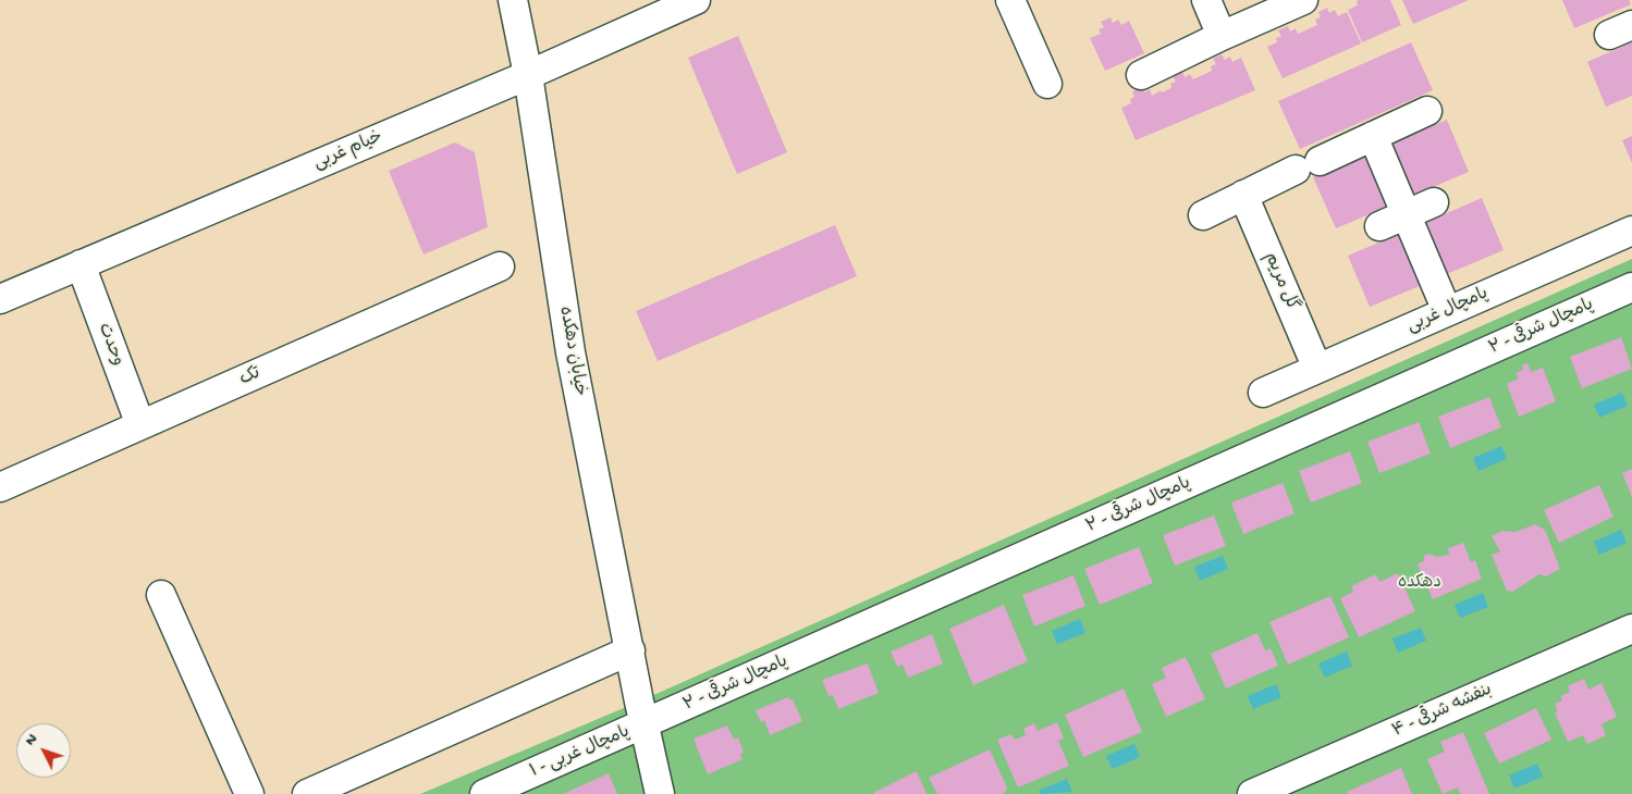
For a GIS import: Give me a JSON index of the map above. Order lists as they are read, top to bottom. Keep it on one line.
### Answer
{"streets":{"street":["خیام غربی","گل مریم","پامچال غربی","پامچال شرقی - ۲","وحدت","خیابان دهکده","تک","بنفشه شرقی - ۴","پامچال غربی - ۱"]},"crossings":[["خیام غربی","وحدت"],["خیام غربی","خیابان دهکده"],["گل مریم","پامچال غربی"],["پامچال شرقی - ۲","خیابان دهکده"],["پامچال شرقی - ۲","پامچال غربی - ۱"],["وحدت","تک"],["خیابان دهکده","پامچال غربی - ۱"]],"parks":["دهکده"],"north":"top left"}
